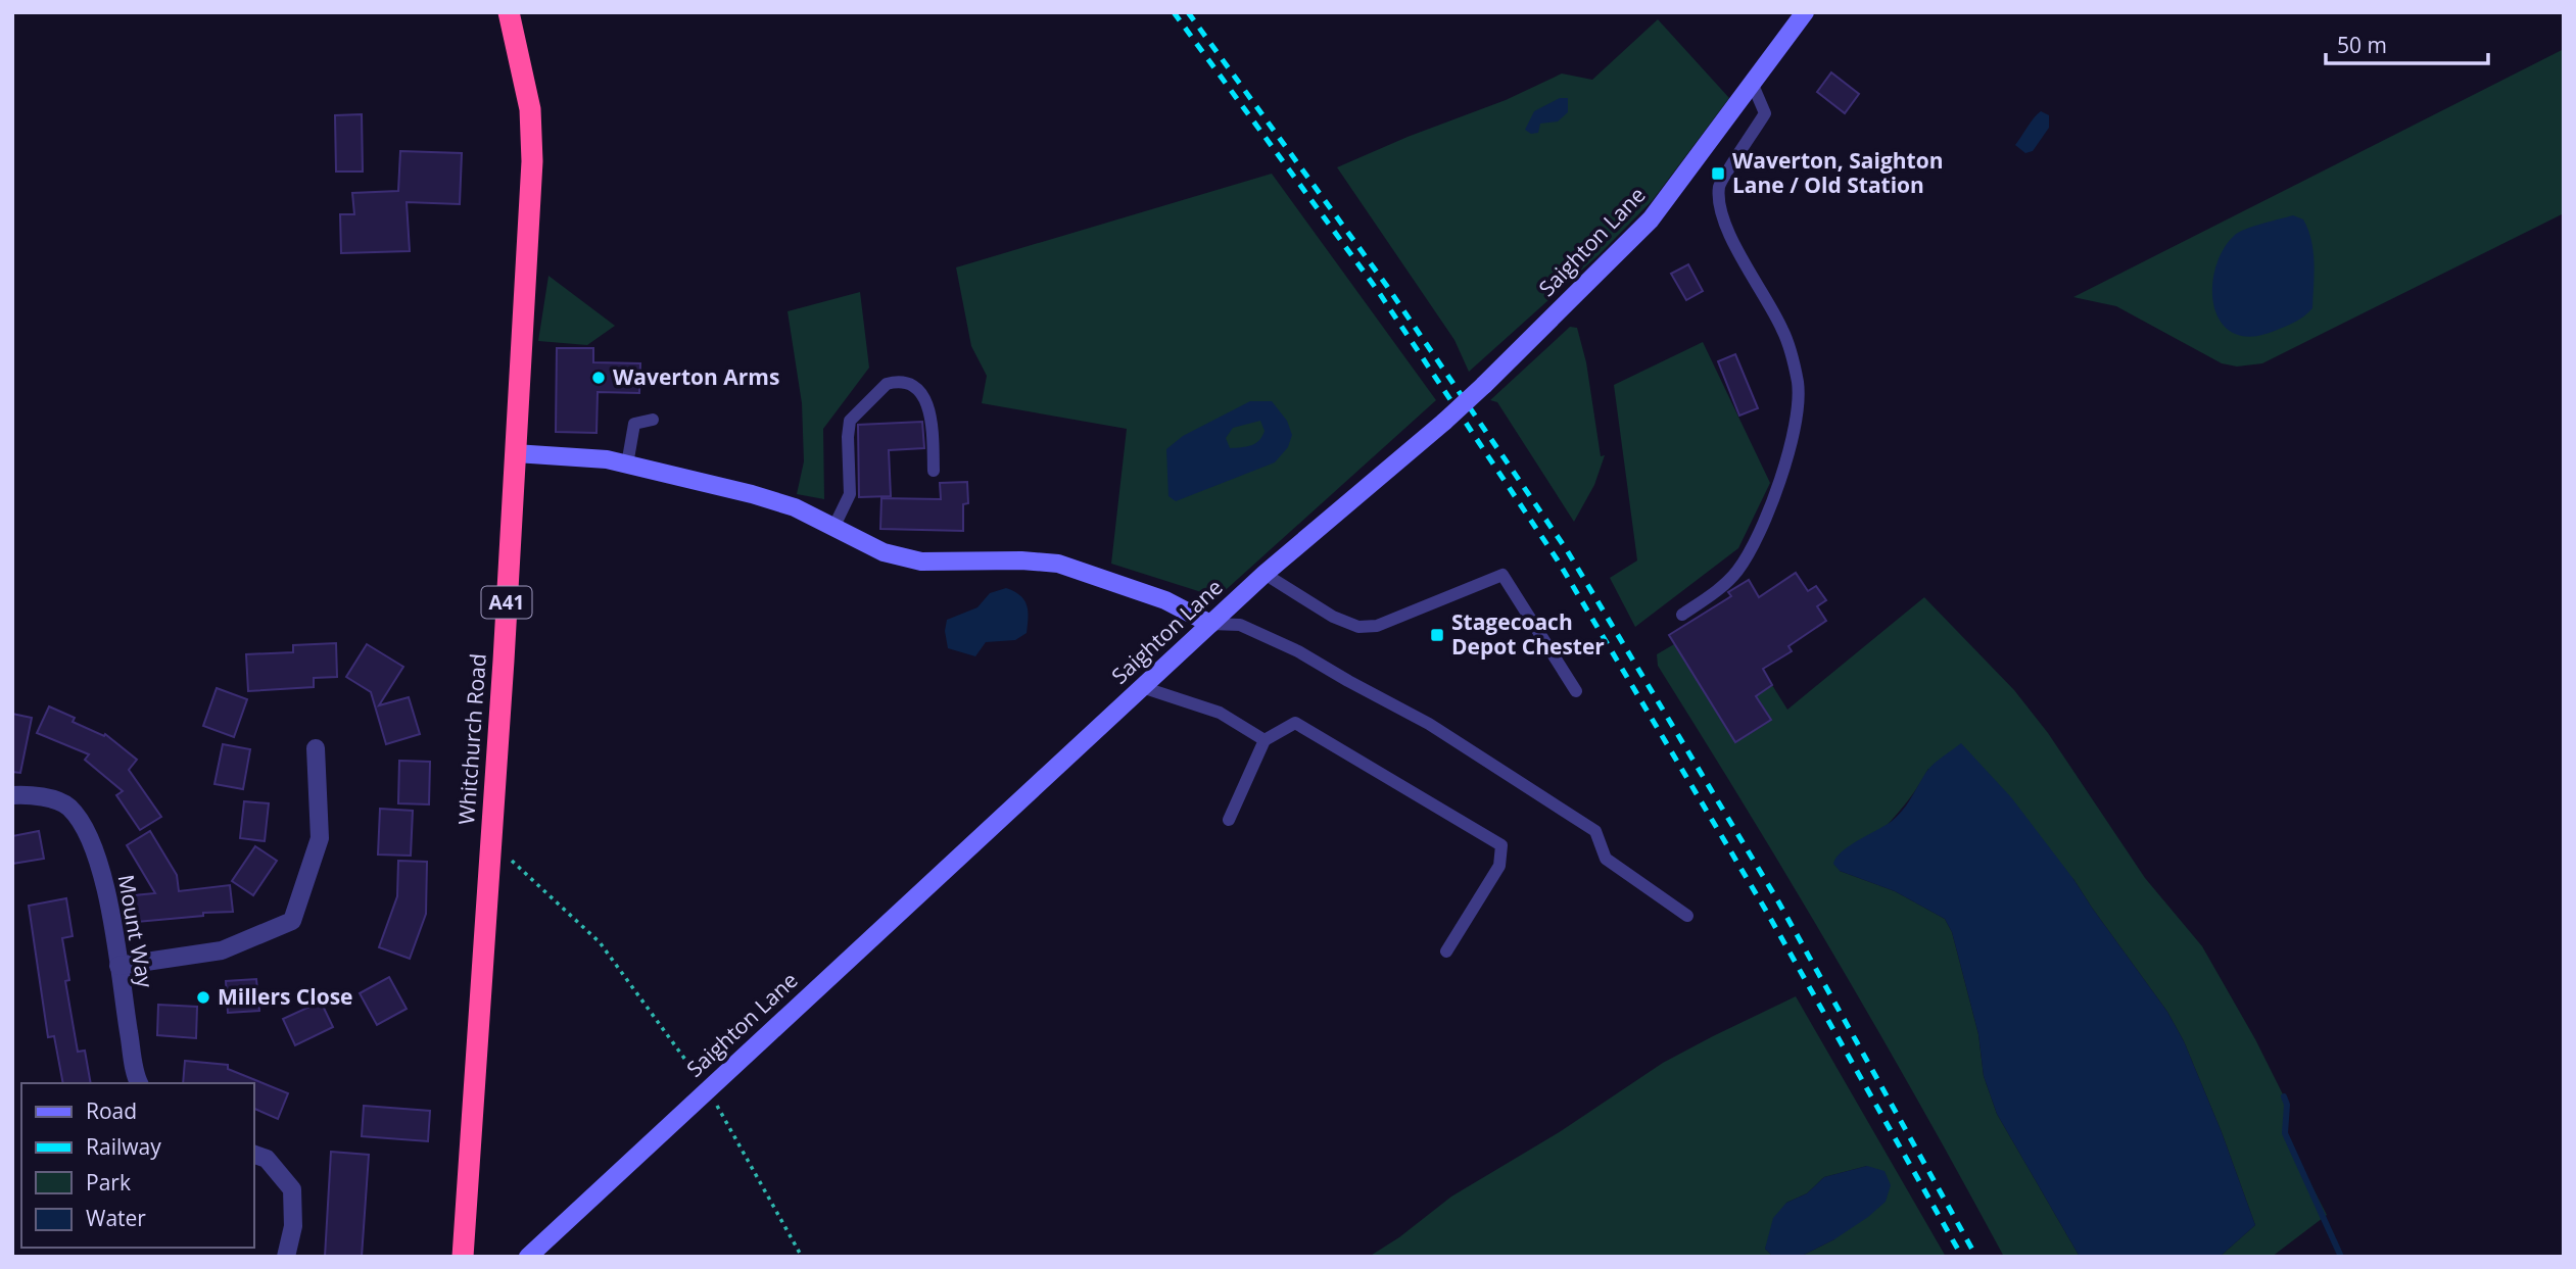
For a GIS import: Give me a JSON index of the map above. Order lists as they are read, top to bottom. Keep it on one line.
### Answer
{"streets":{"highway":["A41","Whitchurch Road"],"street":["Saighton Lane","Mount Way"]},"places":{"transit":["Waverton, Saighton Lane / Old Station","Stagecoach Depot Chester"],"other":["Waverton Arms","Millers Close"]},"legend":["Road","Railway","Park","Water"],"scale_bar":"50 m"}
